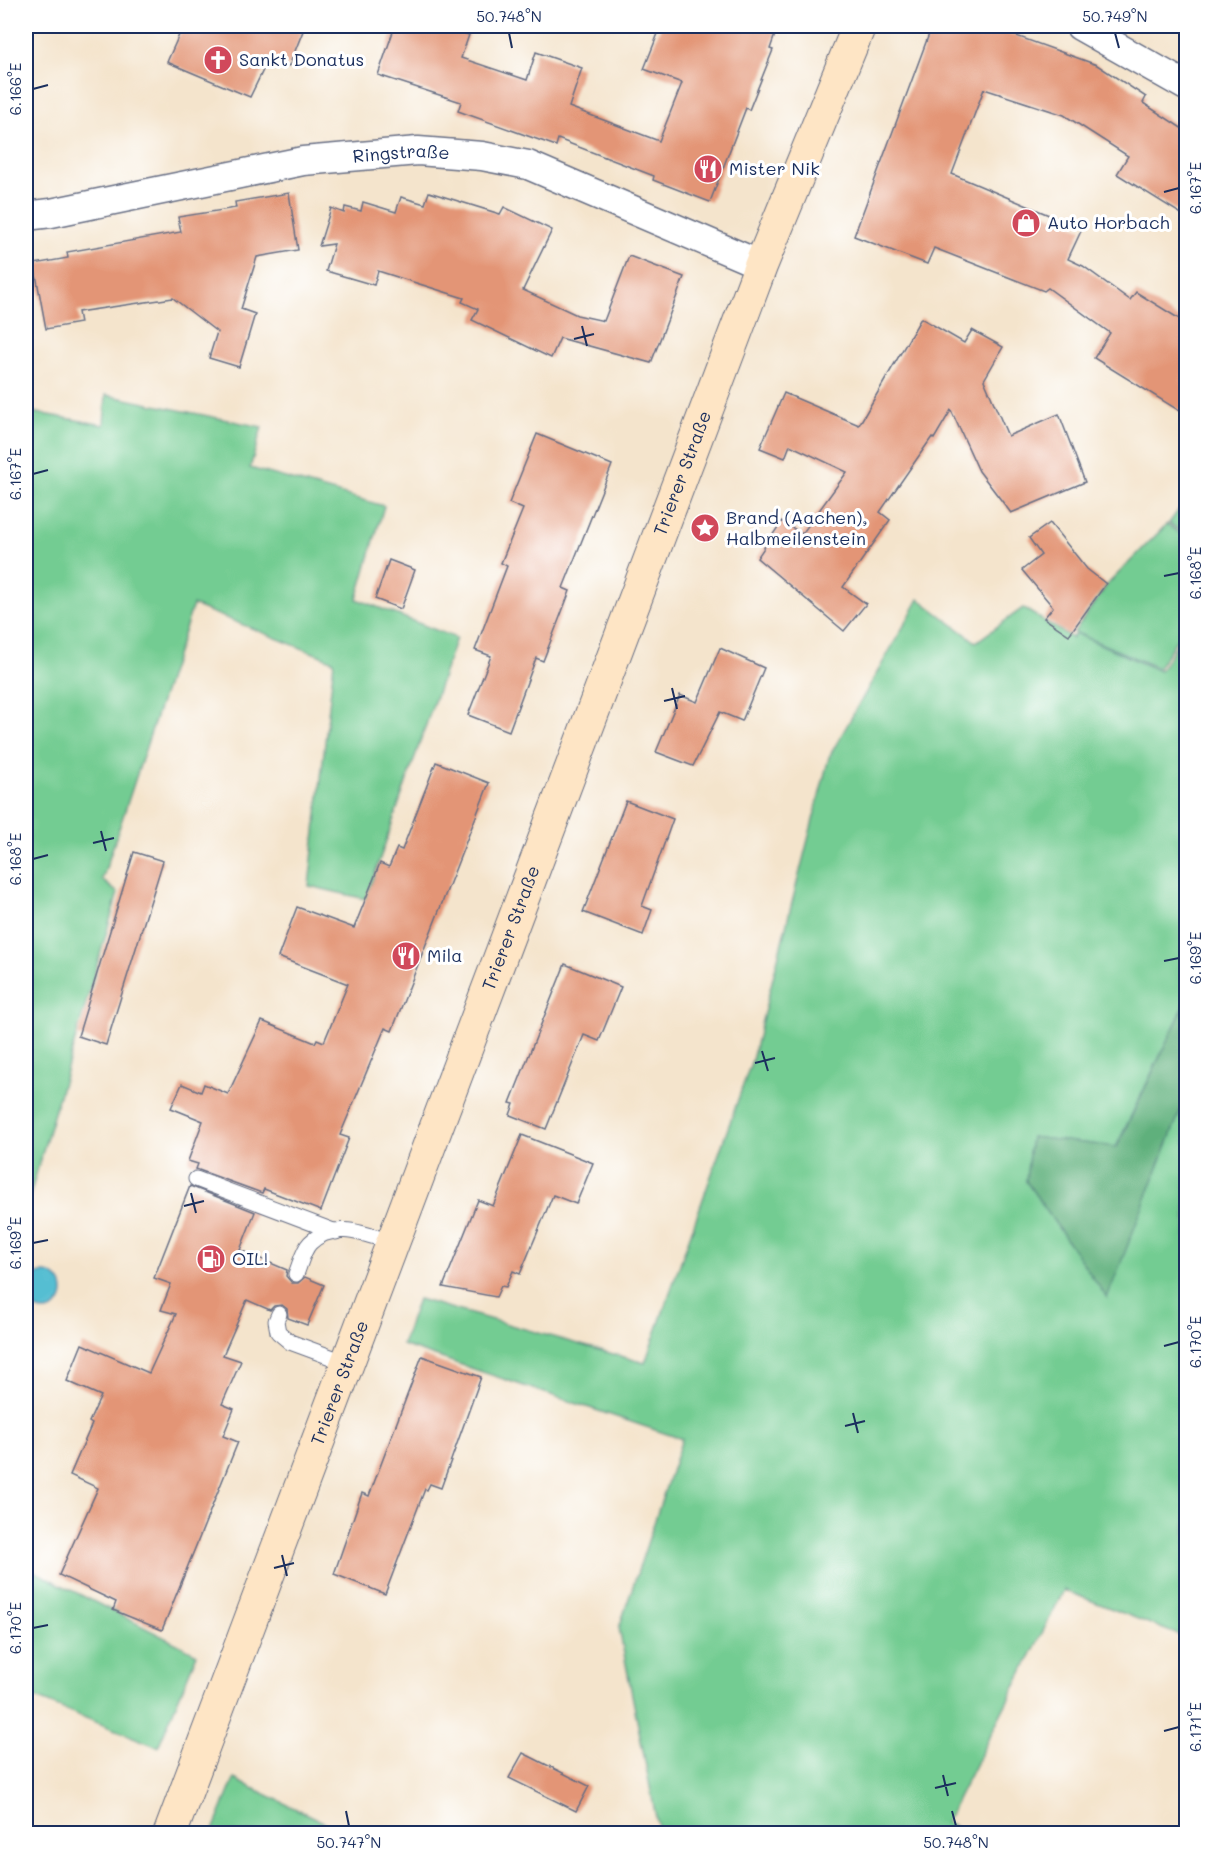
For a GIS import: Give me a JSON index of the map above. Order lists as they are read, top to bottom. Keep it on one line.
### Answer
{"streets":{"main road":["Trierer Straße"],"street":["Ringstraße"]},"crossings":[["Ringstraße","Trierer Straße"]],"places":{"church":["Sankt Donatus"],"restaurant":["Mister Nik","Mila"],"shop":["Auto Horbach"],"place":["Brand (Aachen), Halbmeilenstein"],"fuel station":["OIL!"]},"coordinates":["50.748°N","50.749°N","6.166°E","6.167°E","6.168°E","6.169°E","6.170°E","6.171°E","50.747°N"]}
